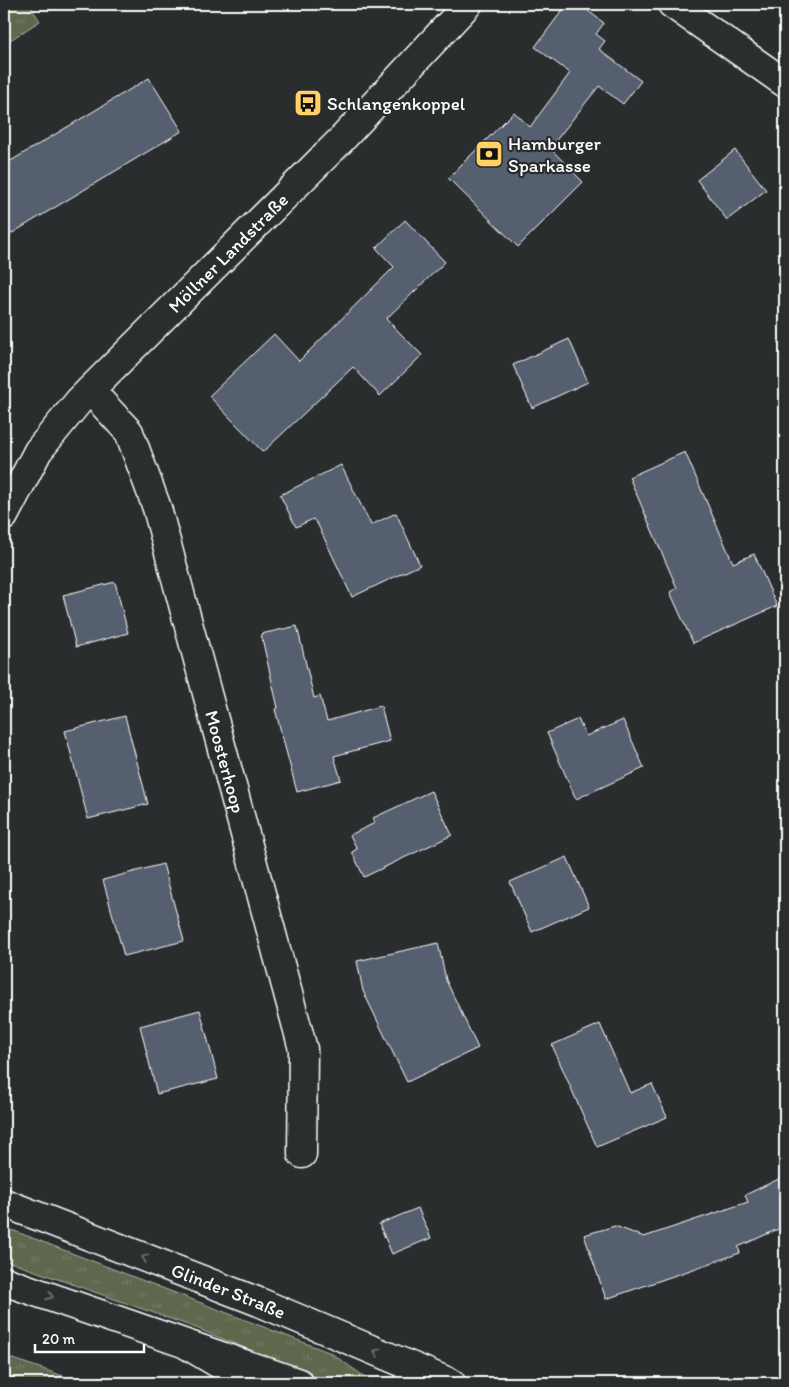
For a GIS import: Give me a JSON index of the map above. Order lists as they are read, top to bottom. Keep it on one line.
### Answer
{"streets":{"main road":["Möllner Landstraße","Moosterhoop","Glinder Straße"]},"crossings":[["Möllner Landstraße","Moosterhoop"]],"places":{"bus stop":["Schlangenkoppel"],"bank":["Hamburger Sparkasse"]},"scale_bar":"20 m"}
